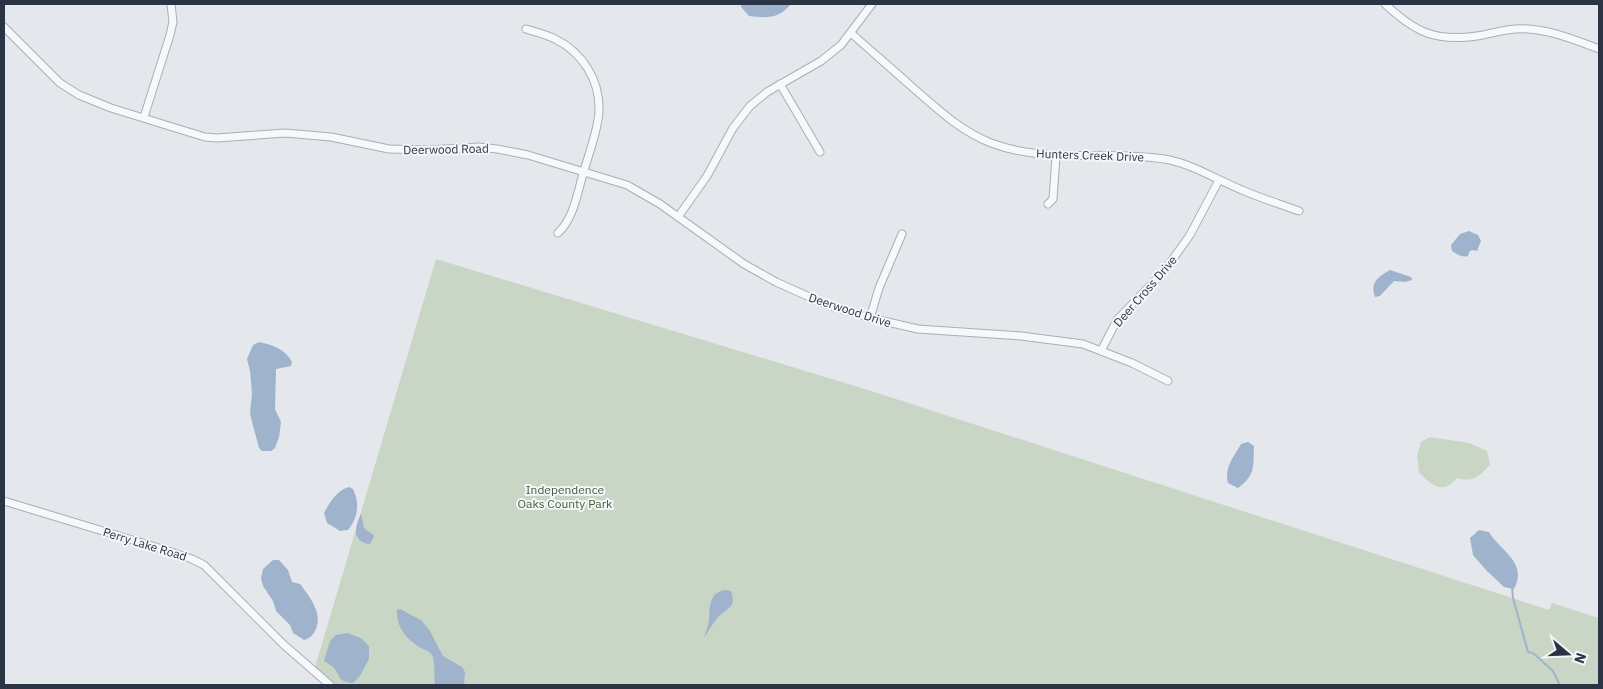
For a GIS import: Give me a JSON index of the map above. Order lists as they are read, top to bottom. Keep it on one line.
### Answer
{"streets":{"street":["Deerwood Road","Hunters Creek Drive","Deer Cross Drive","Deerwood Drive","Perry Lake Road"]},"crossings":[["Deerwood Road","Deerwood Drive"],["Hunters Creek Drive","Deer Cross Drive"],["Deer Cross Drive","Deerwood Drive"]],"parks":["Independence Oaks County Park"],"north":"right"}
